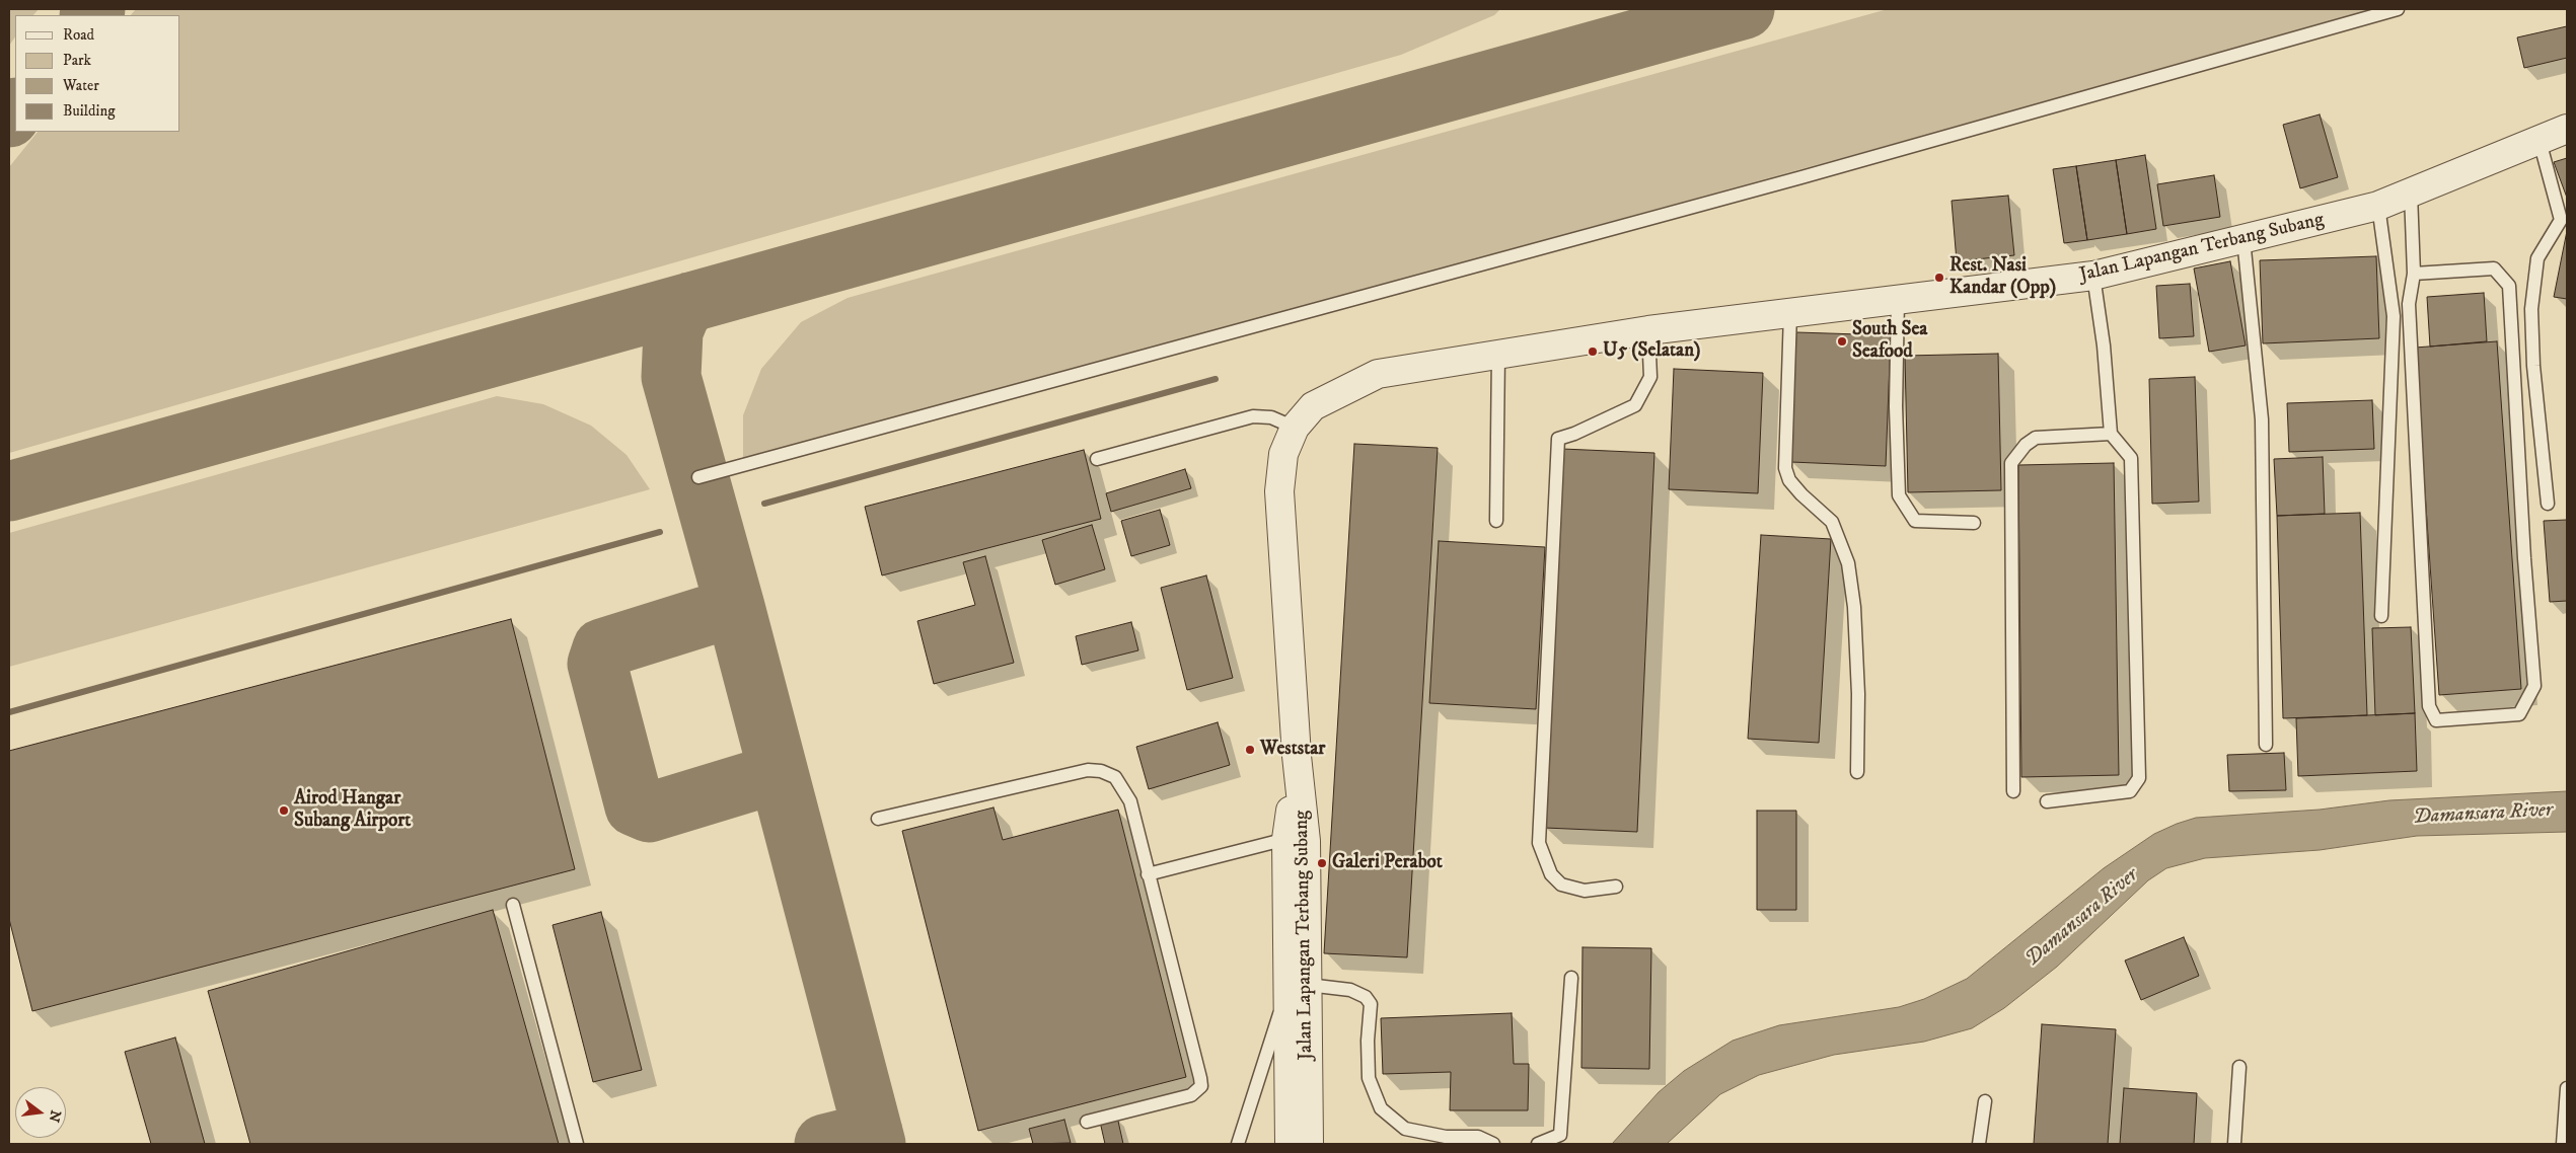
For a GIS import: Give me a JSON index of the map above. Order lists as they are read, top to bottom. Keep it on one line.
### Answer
{"streets":{"street":["Jalan Lapangan Terbang Subang"]},"water":["Damansara River"],"places":["Rest. Nasi Kandar (Opp)","South Sea Seafood","U5 (Selatan)","Weststar","Airod Hangar Subang Airport","Galeri Perabot"],"legend":["Road","Park","Water","Building"],"north":"right"}
